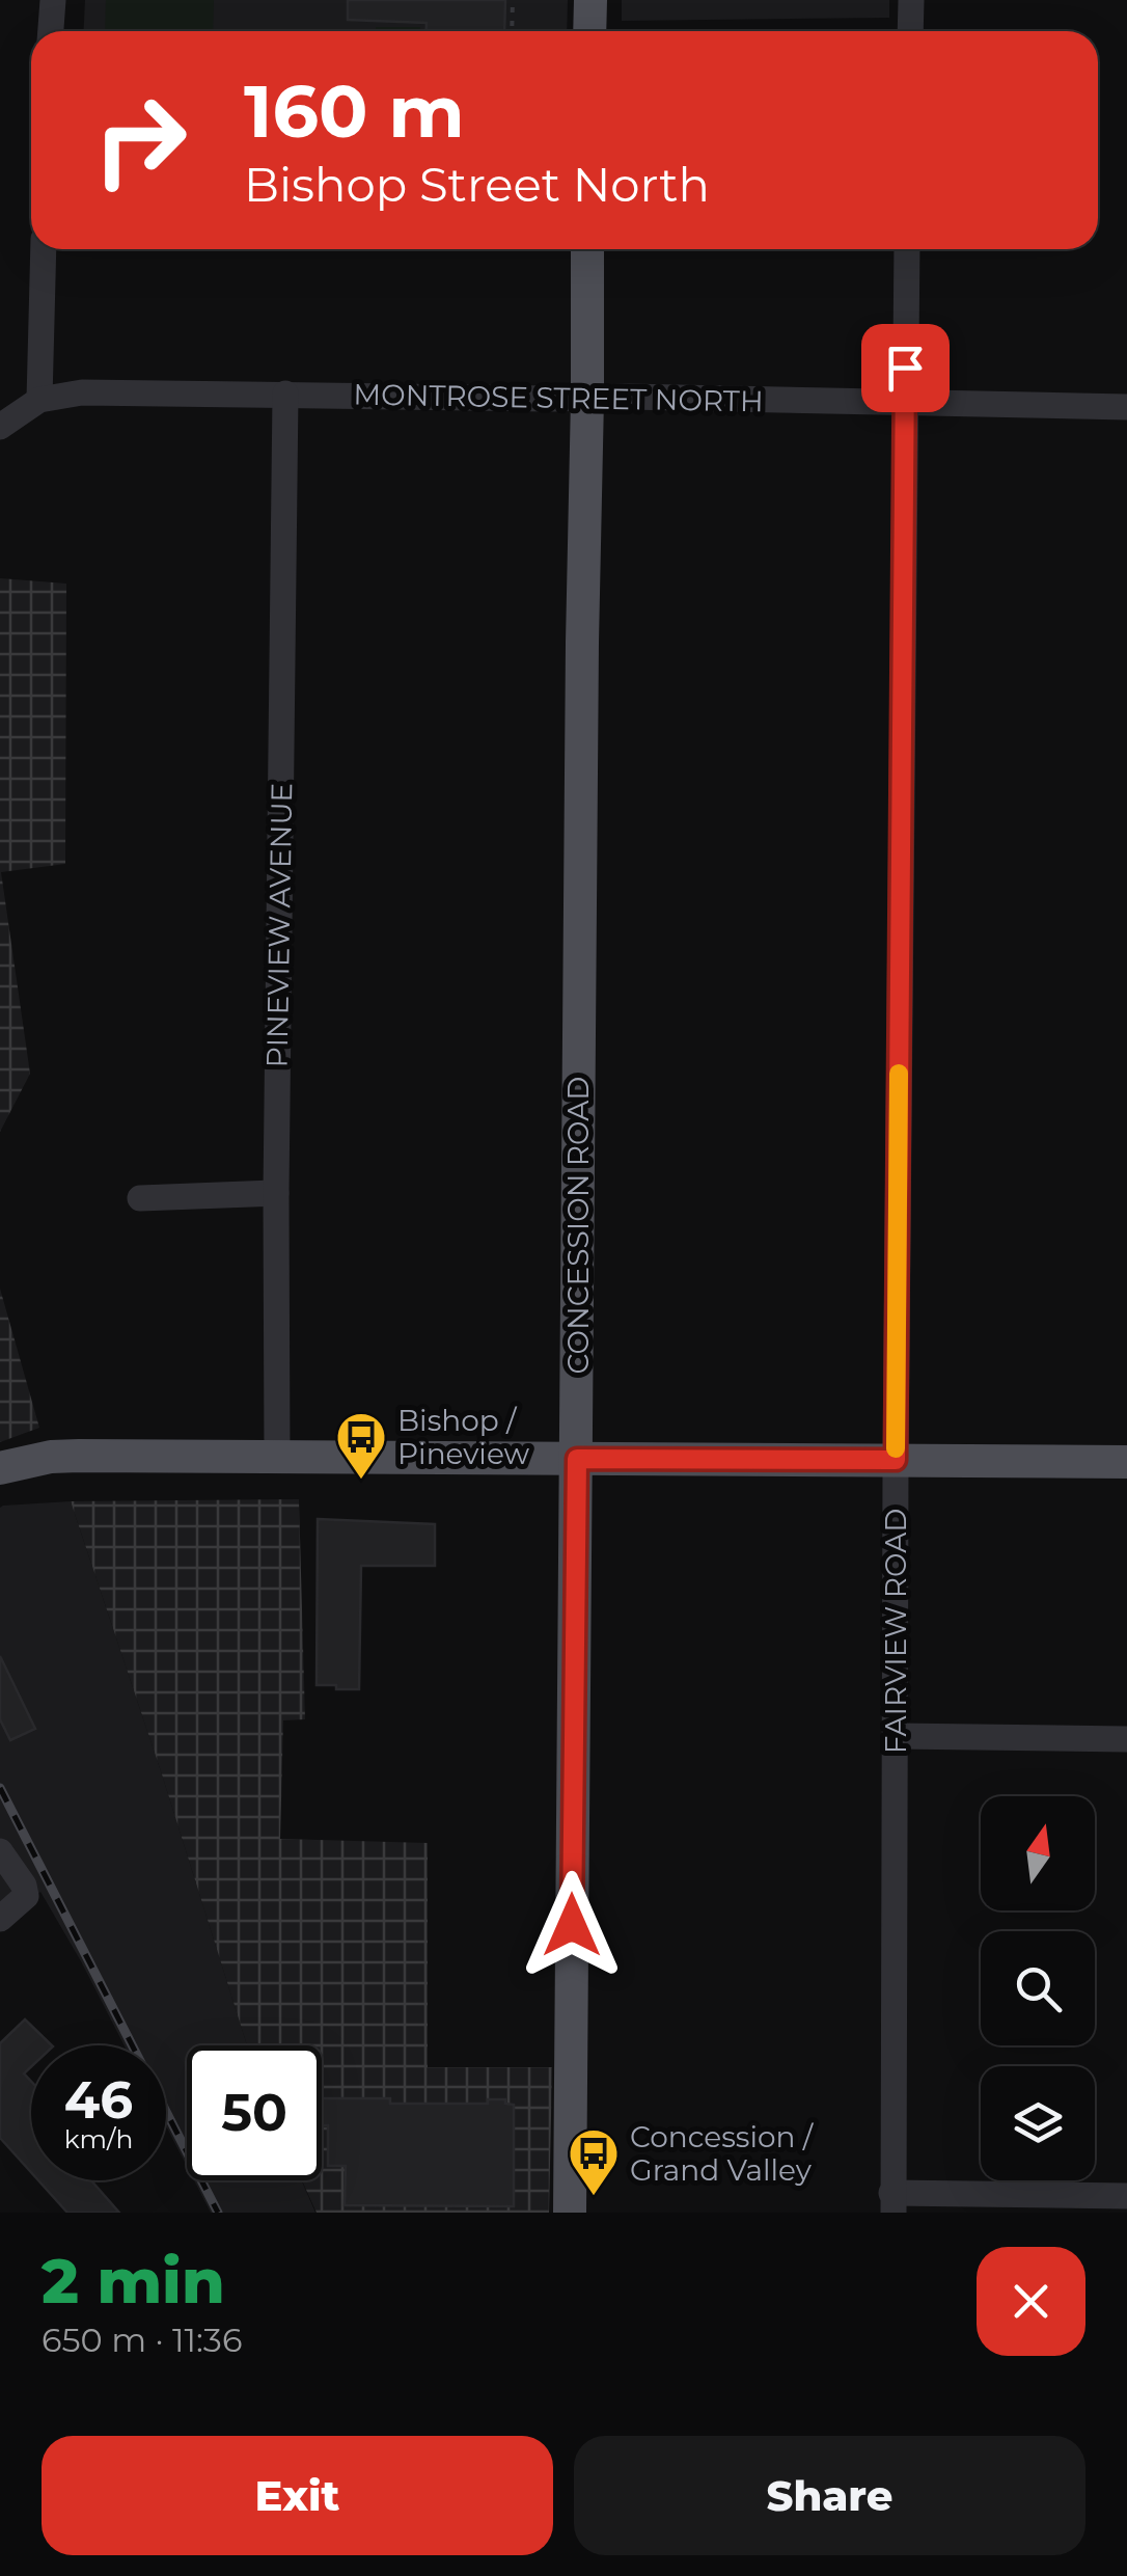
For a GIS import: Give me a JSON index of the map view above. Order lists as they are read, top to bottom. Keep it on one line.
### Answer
{"streets":{"main road":["CONCESSION ROAD"],"street":["MONTROSE STREET NORTH","PINEVIEW AVENUE","FAIRVIEW ROAD"]},"crossings":[["MONTROSE STREET NORTH","PINEVIEW AVENUE"],["MONTROSE STREET NORTH","CONCESSION ROAD"],["MONTROSE STREET NORTH","FAIRVIEW ROAD"]],"places":{"bus stop":["Bishop / Pineview","Concession / Grand Valley"]},"north":"top","page":{"turn":["160 m","Bishop Street North"],"speed":"46 km/h","limit":"50","heading":["2 min","650 m · 11:36"],"buttons":["Exit","Share"]}}
